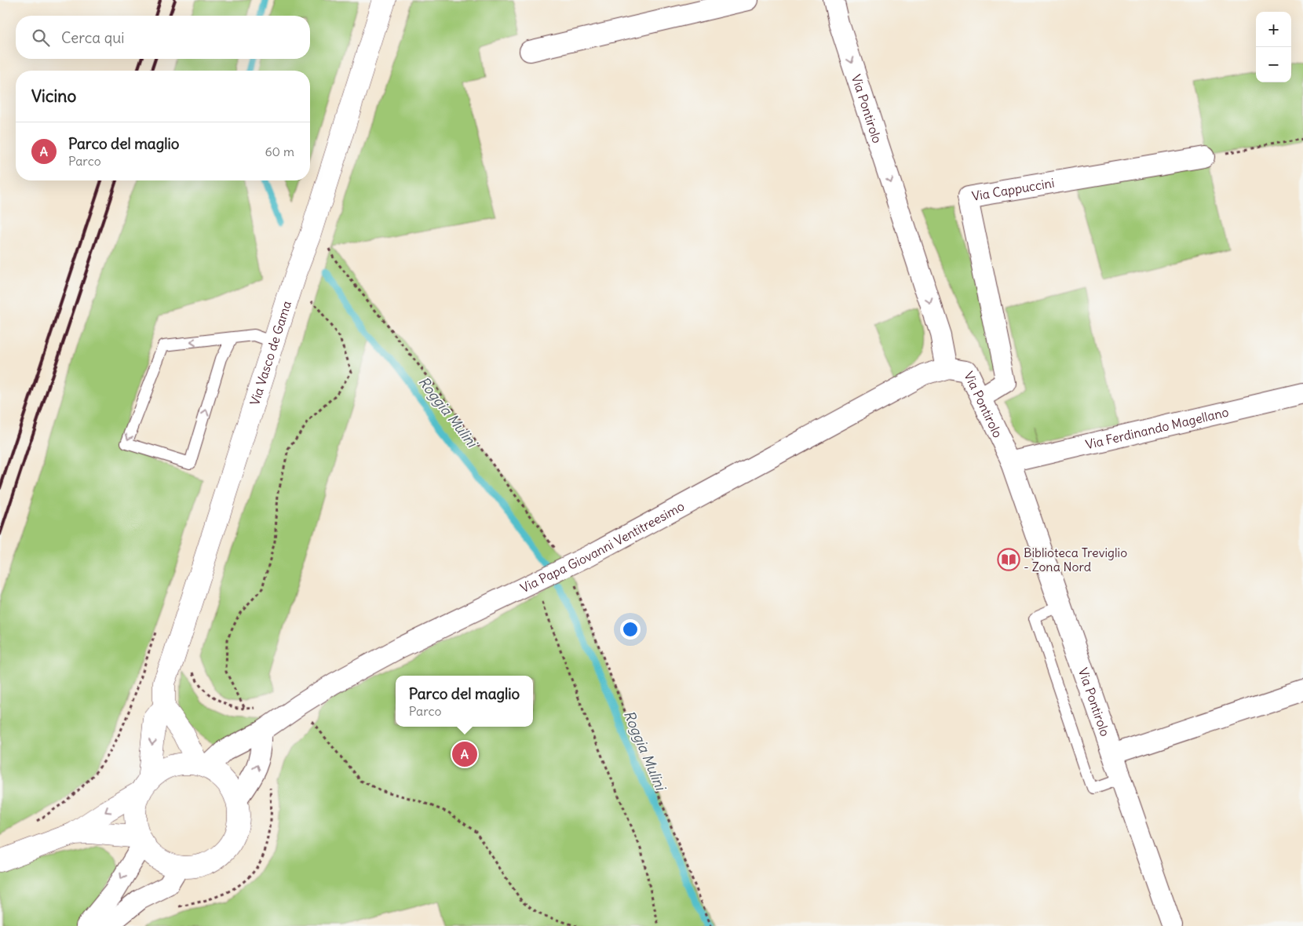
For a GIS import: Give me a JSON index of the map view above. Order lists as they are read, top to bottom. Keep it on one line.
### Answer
{"streets":{"street":["Via Pontirolo","Via Cappuccini","Via Vasco de Gama","Via Ferdinando Magellano","Via Papa Giovanni Ventitreesimo"]},"crossings":[["Via Pontirolo","Via Cappuccini"],["Via Pontirolo","Via Ferdinando Magellano"],["Via Pontirolo","Via Papa Giovanni Ventitreesimo"]],"water":["Roggia Mulini"],"places":{"library":["Biblioteca Treviglio - Zona Nord"]},"page":{"map_buttons":["+","−"],"search":"Cerca qui","heading":"Vicino","list":[{"mark":"A","name":"Parco del maglio","note":"Parco","value":"60 m"}],"popup":["Parco del maglio","Parco"],"pins":"A"}}
